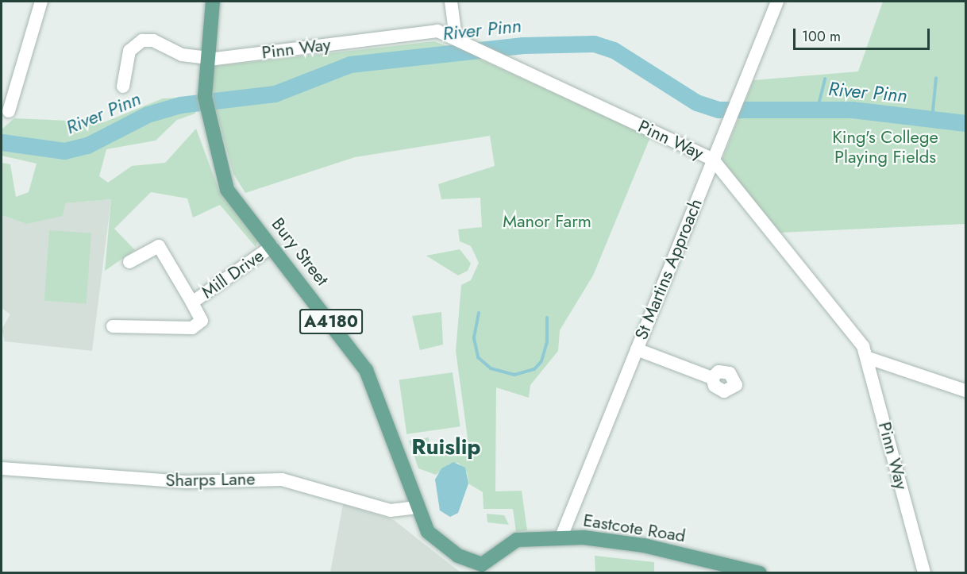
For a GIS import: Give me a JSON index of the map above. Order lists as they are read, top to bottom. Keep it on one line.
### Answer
{"streets":{"main road":["Bury Street","A4180","Eastcote Road"],"street":["Pinn Way","St Martins Approach","Mill Drive","Sharps Lane"]},"crossings":[["Pinn Way","Bury Street"],["Pinn Way","St Martins Approach"],["Bury Street","Mill Drive"],["Bury Street","Sharps Lane"],["Bury Street","Eastcote Road"],["St Martins Approach","Eastcote Road"]],"districts":["Ruislip"],"water":["River Pinn"],"parks":["King's College Playing Fields","Manor Farm"],"scale_bar":"100 m"}
